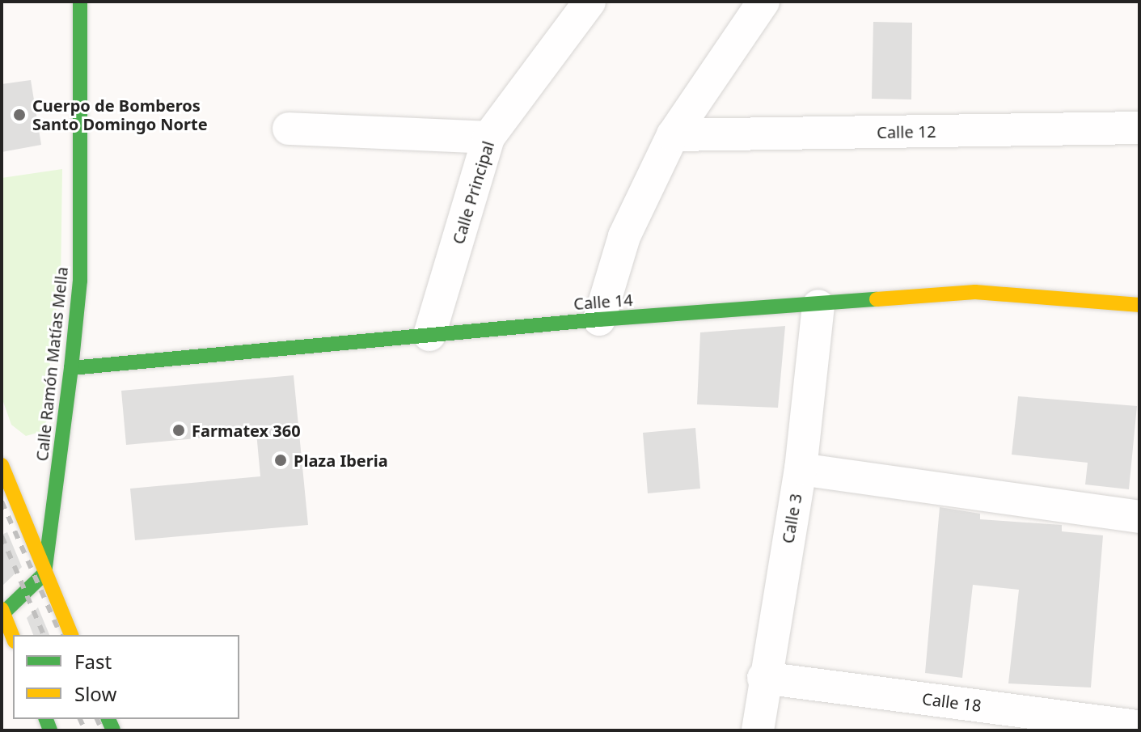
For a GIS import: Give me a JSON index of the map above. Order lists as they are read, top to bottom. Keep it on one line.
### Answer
{"streets":{"street":["Calle 12","Calle Principal","Calle 14","Calle Ramón Matías Mella","Calle 3","Calle 18"]},"crossings":[["Calle Principal","Calle 14"],["Calle 14","Calle Ramón Matías Mella"],["Calle 14","Calle 3"],["Calle 3","Calle 18"]],"places":["Cuerpo de Bomberos Santo Domingo Norte","Farmatex 360","Plaza Iberia"],"legend":["Fast","Slow"]}
